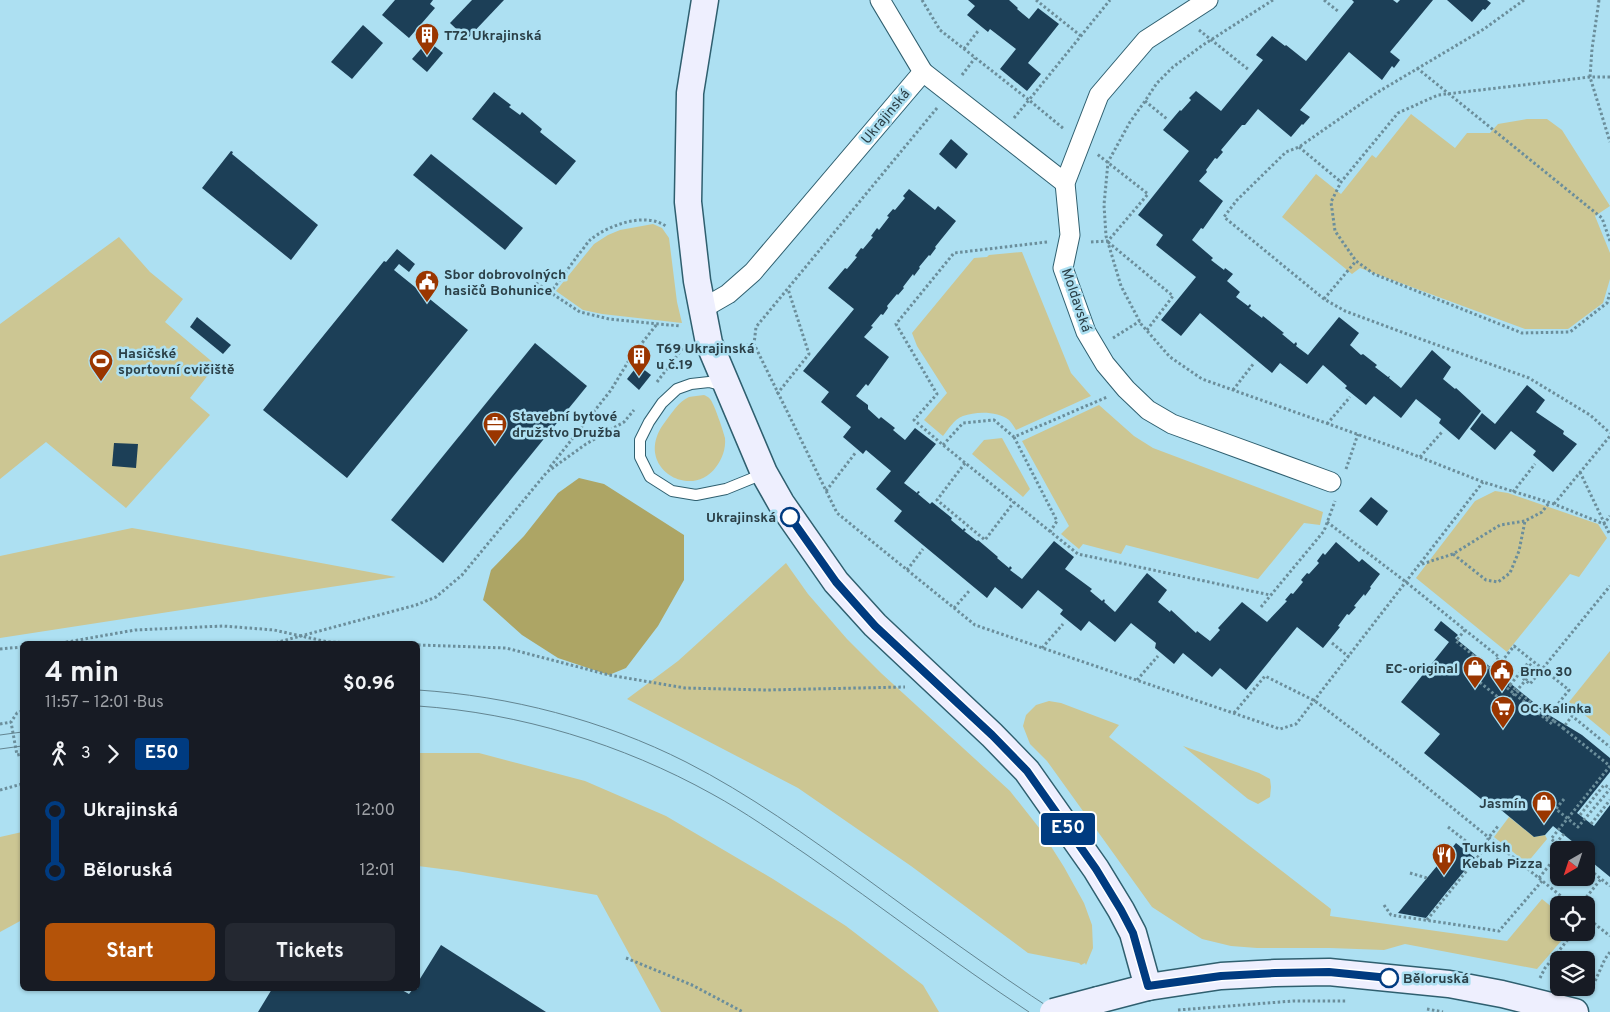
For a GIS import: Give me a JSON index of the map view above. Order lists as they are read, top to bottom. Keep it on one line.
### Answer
{"streets":{"street":["Ukrajinská","Moldavská"]},"places":{"building":["T72 Ukrajinská","T69 Ukrajinská u č.19"],"public building":["Sbor dobrovolných hasičů Bohunice","Brno 30"],"sports":["Hasičské sportovní cvičiště"],"office":["Stavební bytové družstvo Družba"],"other":["Ukrajinská","Běloruská"],"shop":["EC-original","Jasmín"],"supermarket":["OC Kalinka"],"restaurant":["Turkish Kebab Pizza"]},"lines":["bus line E50"],"north":"bottom left","page":{"on_map":"E50","heading":["4 min","11:57 – 12:01 · Bus","$0.96"],"legs":["3","E50"],"list":[{"name":"Ukrajinská","value":"12:00"},{"name":"Běloruská","value":"12:01"}],"buttons":["Start","Tickets"]}}
